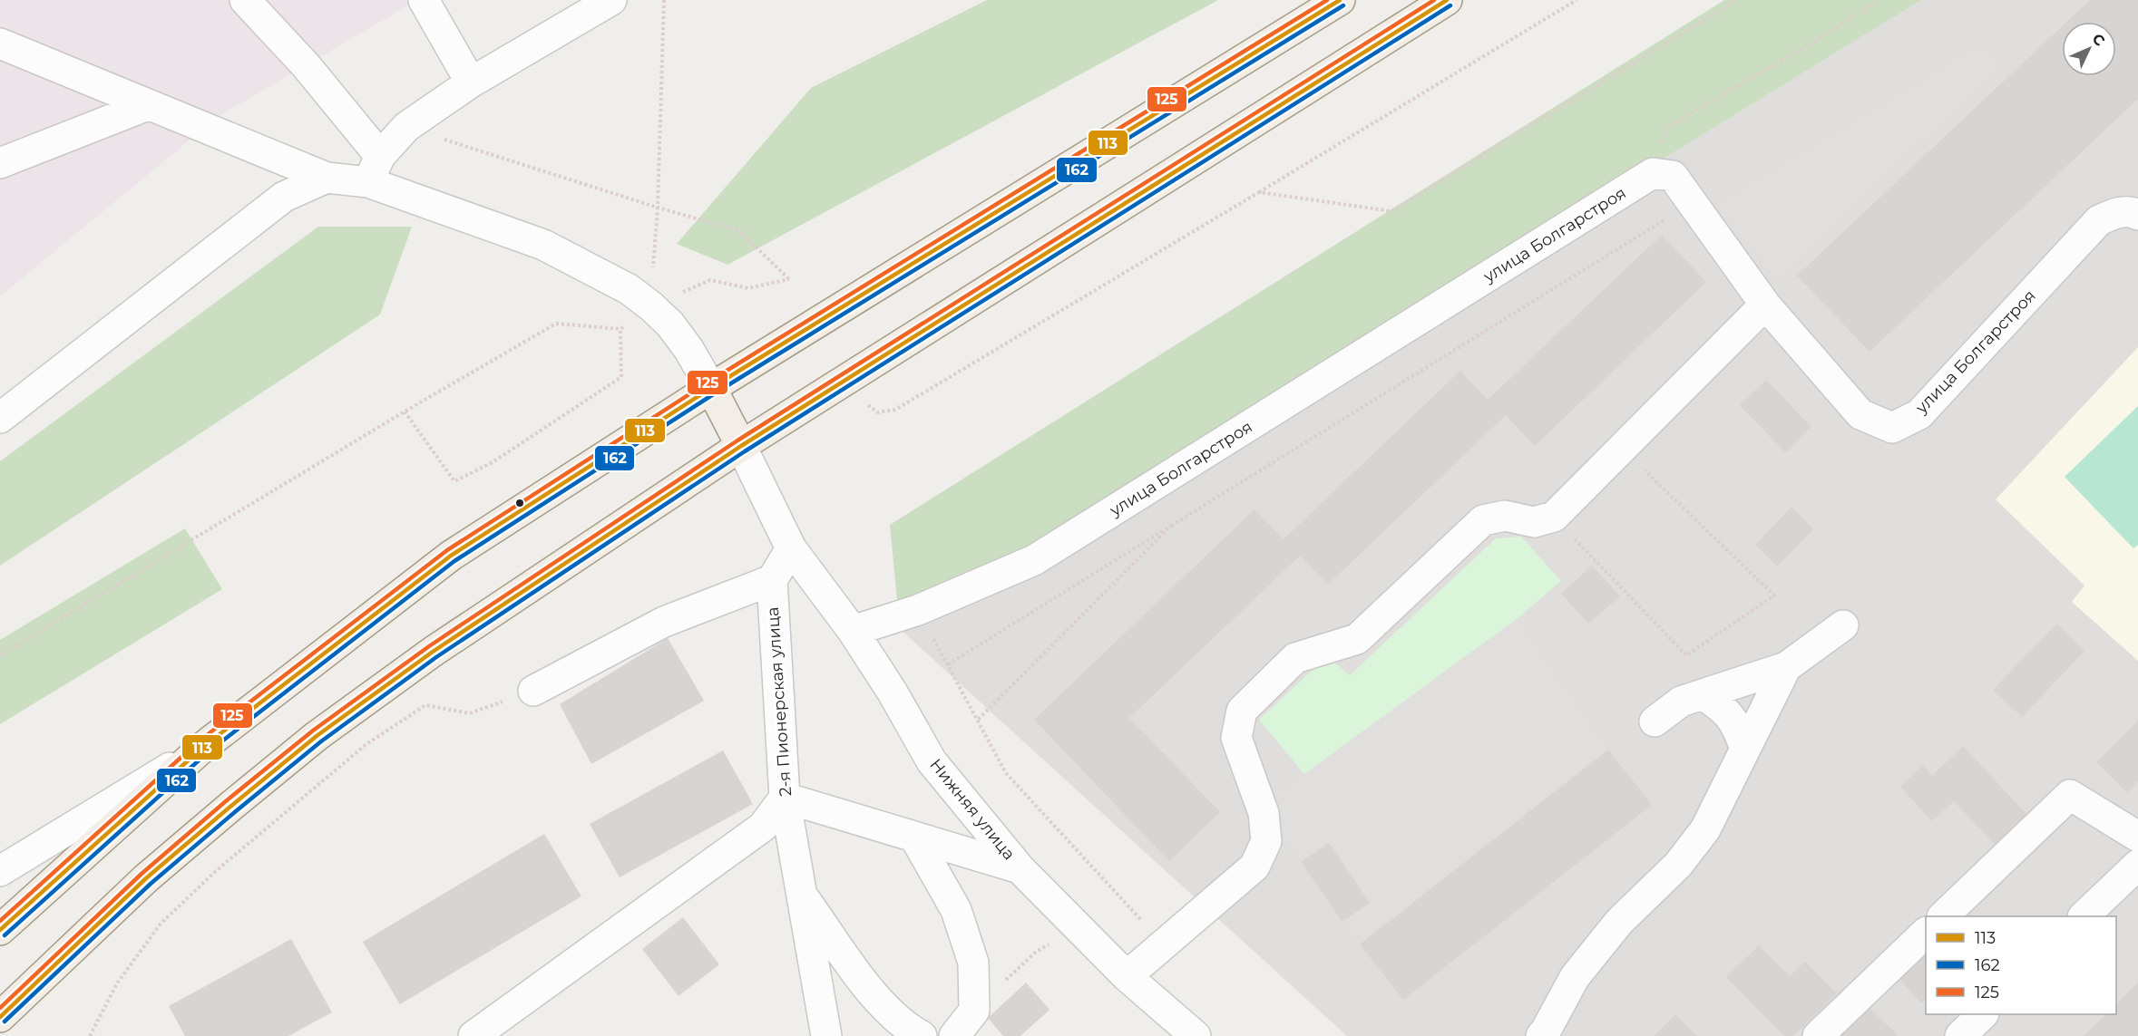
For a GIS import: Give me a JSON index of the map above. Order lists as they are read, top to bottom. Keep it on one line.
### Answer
{"streets":{"street":["улица Болгарстроя","2-я Пионерская улица","Нижняя улица"]},"crossings":[["улица Болгарстроя","Нижняя улица"]],"lines":["transit line 113","transit line 125","transit line 162"],"legend":["113","162","125"],"north":"top right"}
